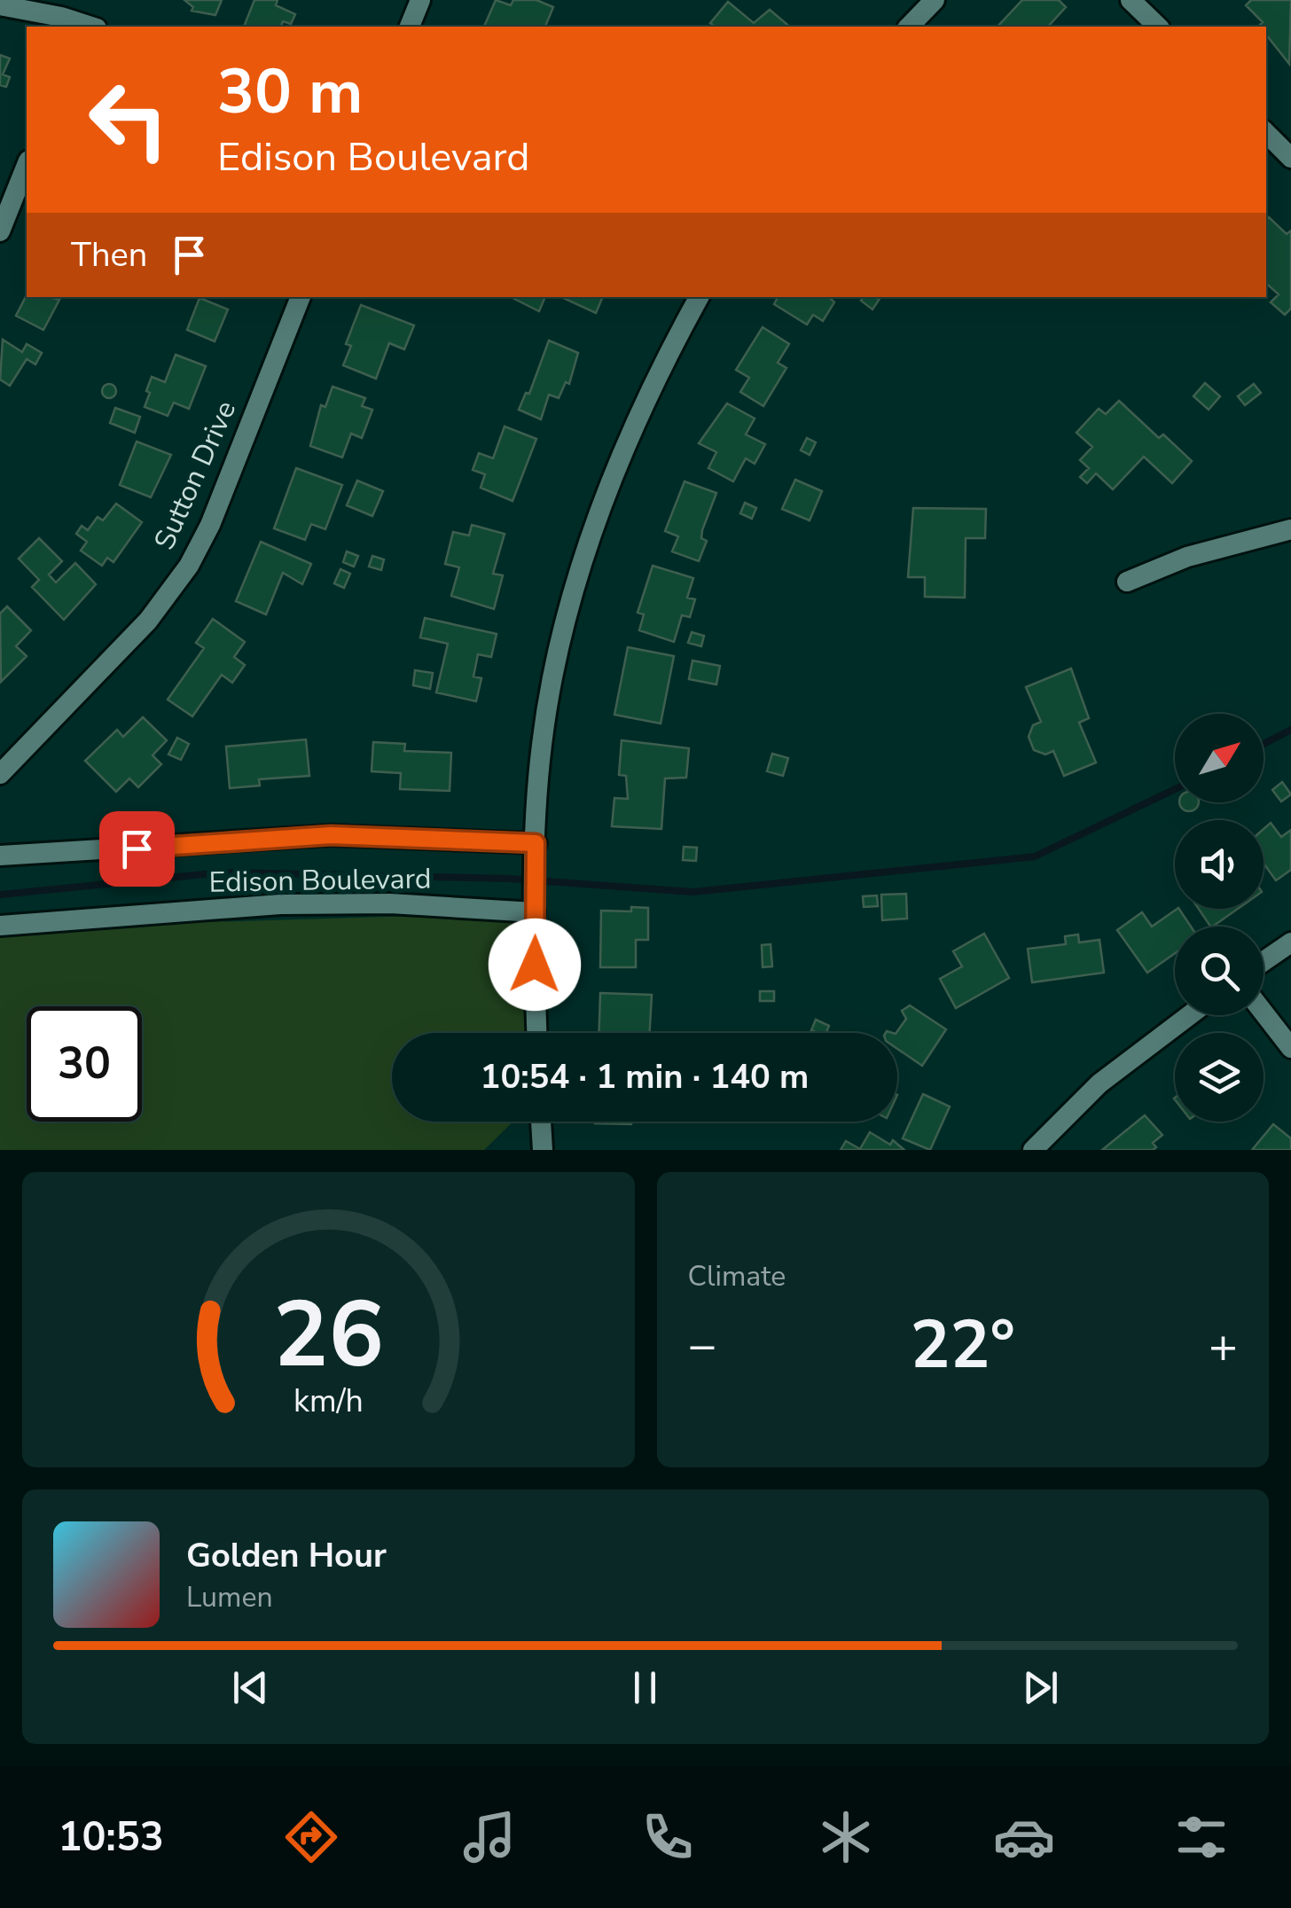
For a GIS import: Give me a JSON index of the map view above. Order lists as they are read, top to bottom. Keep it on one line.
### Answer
{"streets":{"street":["Sutton Drive","Edison Boulevard"]},"north":"top right","page":{"turn":["30 m","Edison Boulevard"],"then":"Then","limit":"30","trip":"10:54 · 1 min · 140 m","tile":"Climate","heat":["−","22°","+"],"song":["Golden Hour","Lumen"],"tabs":"10:53","gauge":["26","km/h"]}}
